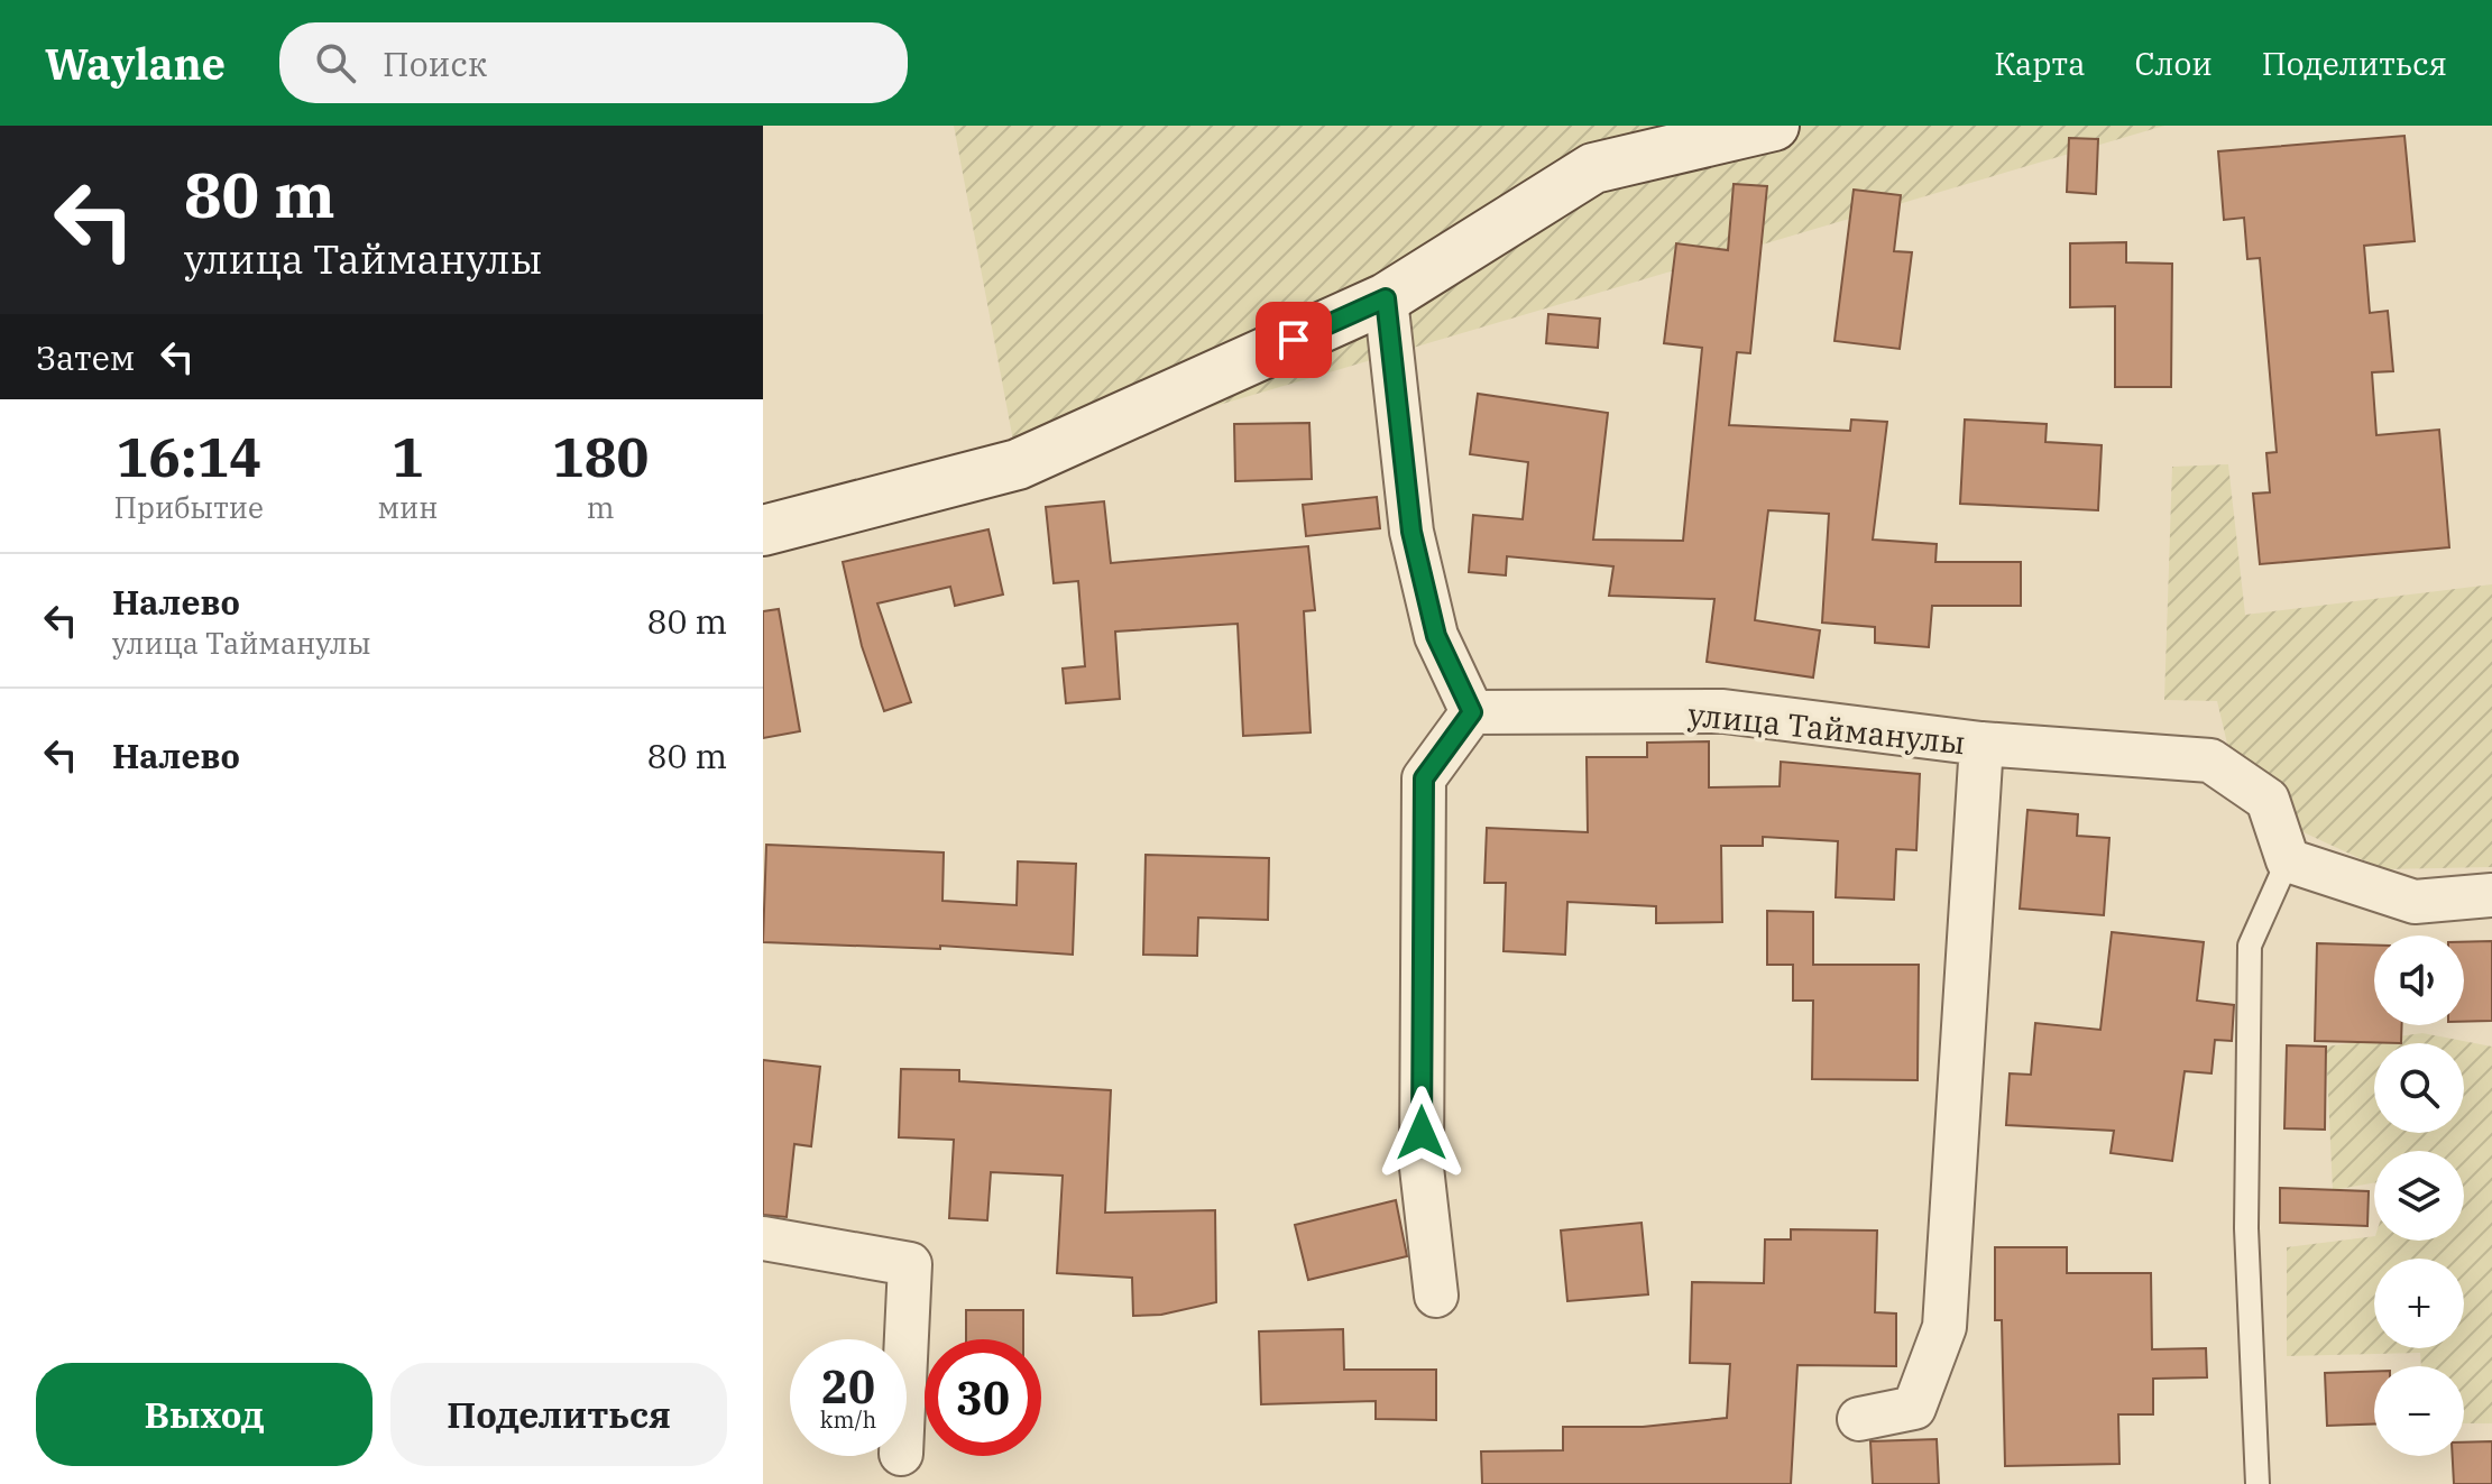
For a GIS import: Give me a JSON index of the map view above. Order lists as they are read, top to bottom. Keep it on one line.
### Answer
{"streets":{"street":["улица Тайманулы"]},"page":{"header":"Waylane","search":"Поиск","nav":["Карта","Слои","Поделиться"],"turn":["80 m","улица Тайманулы"],"then":"Затем","eta":["16:14","Прибытие","1","мин","180","m"],"list":[{"name":"Налево","note":"улица Тайманулы","value":"80 m"},{"name":"Налево","value":"80 m"}],"map_buttons":["+","−"],"speed":"20 km/h","limit":"30","buttons":["Выход","Поделиться"]}}
